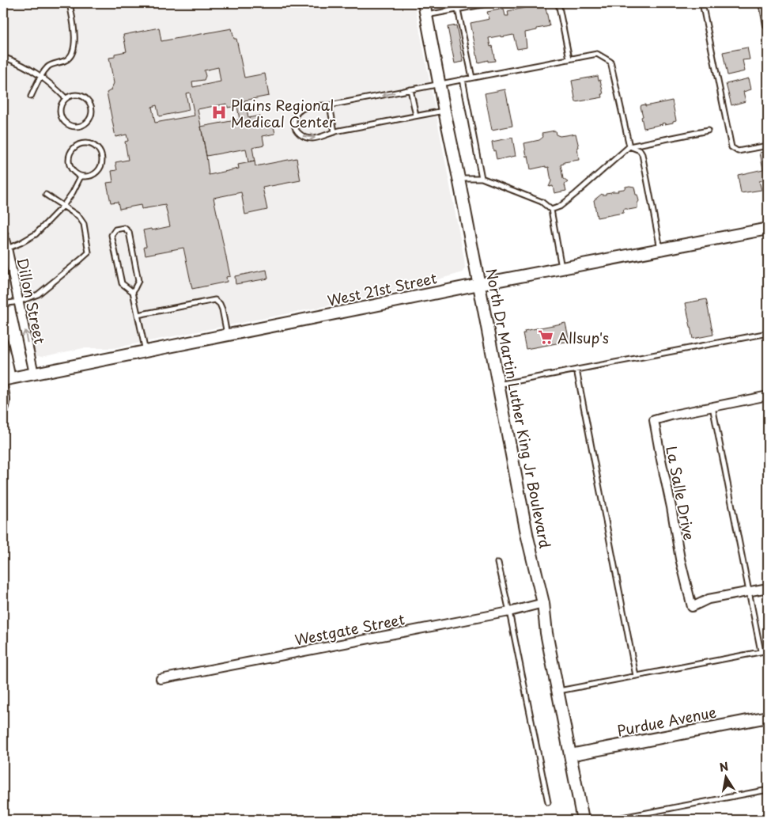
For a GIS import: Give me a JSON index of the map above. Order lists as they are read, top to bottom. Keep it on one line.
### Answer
{"streets":{"street":["West 21st Street","Dillon Street","North Dr Martin Luther King Jr Boulevard","La Salle Drive","Westgate Street","Purdue Avenue"]},"crossings":[["West 21st Street","Dillon Street"],["West 21st Street","North Dr Martin Luther King Jr Boulevard"],["North Dr Martin Luther King Jr Boulevard","Westgate Street"],["North Dr Martin Luther King Jr Boulevard","Purdue Avenue"]],"places":{"hospital":["Plains Regional Medical Center"],"supermarket":["Allsup's"]},"north":"top"}
